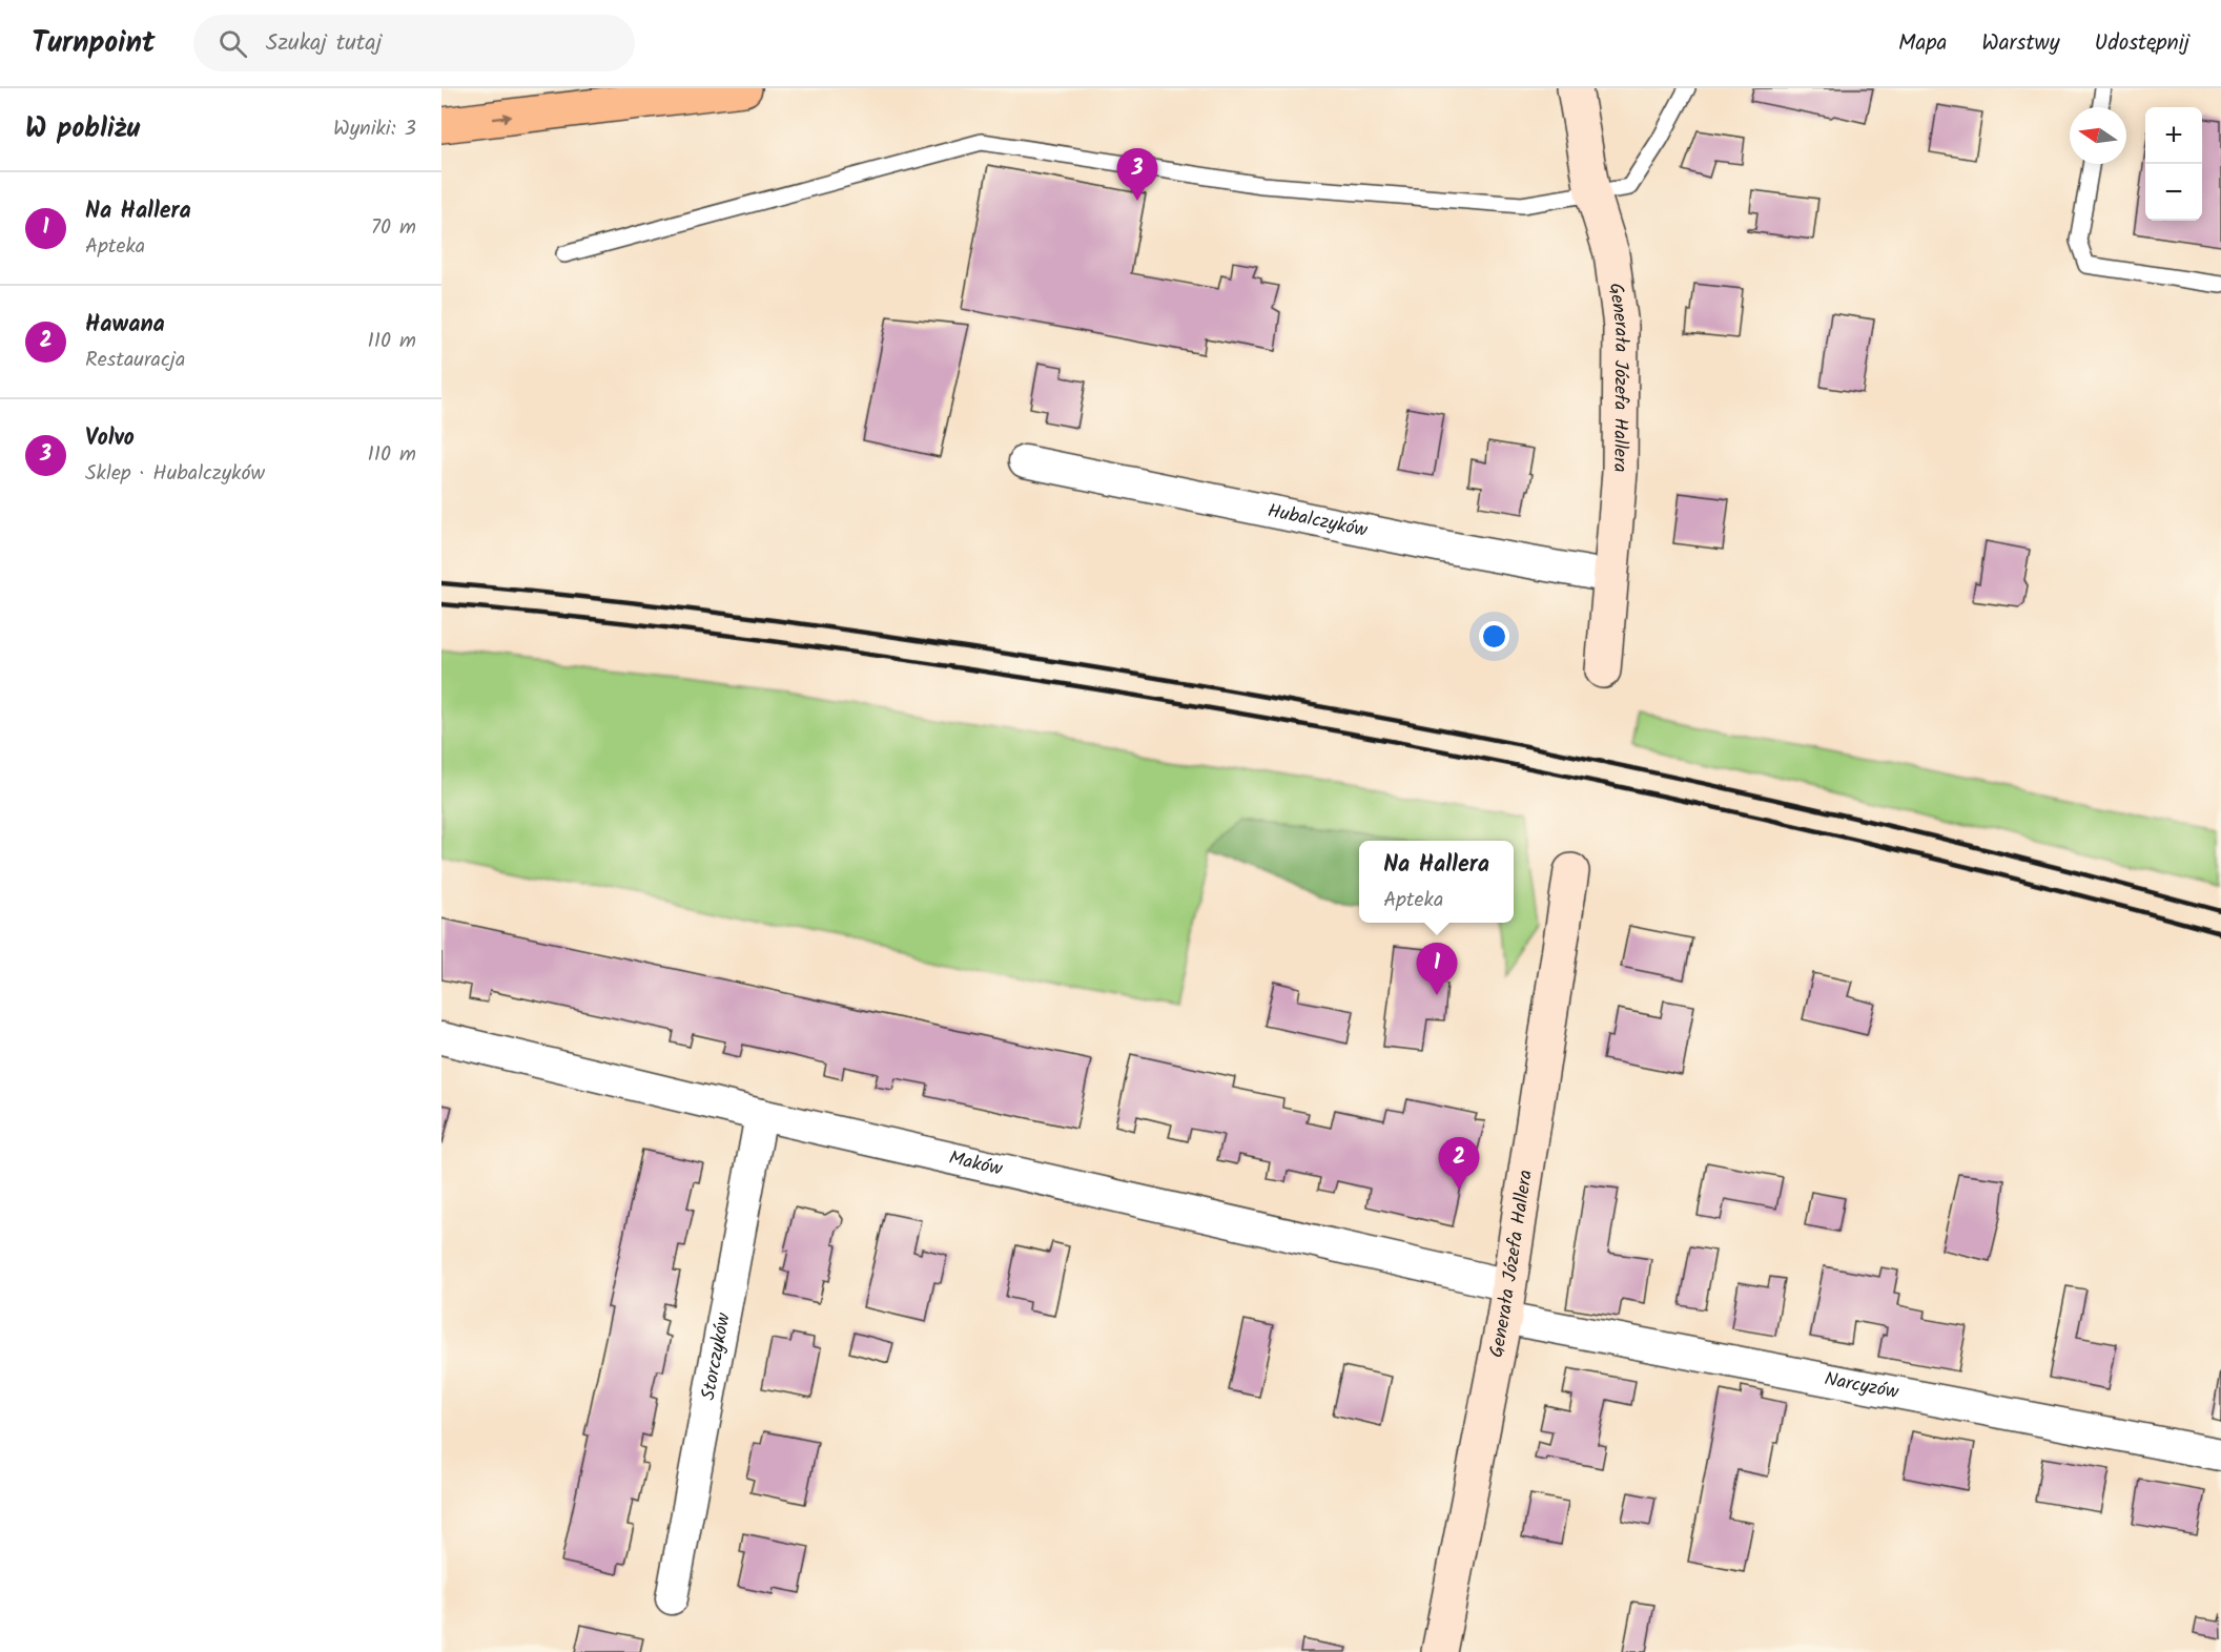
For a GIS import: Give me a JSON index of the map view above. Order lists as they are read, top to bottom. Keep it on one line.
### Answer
{"streets":{"street":["Generała Józefa Hallera","Hubalczyków","Maków","Storczyków","Narcyzów"]},"crossings":[["Generała Józefa Hallera","Hubalczyków"],["Generała Józefa Hallera","Maków"],["Generała Józefa Hallera","Narcyzów"],["Maków","Storczyków"]],"north":"left","page":{"header":"Turnpoint","search":"Szukaj tutaj","nav":["Mapa","Warstwy","Udostępnij"],"heading":["W pobliżu","Wyniki: 3"],"map_buttons":["+","−"],"pins":["3","1","2"],"list":[{"mark":"1","name":"Na Hallera","note":"Apteka","value":"70 m"},{"mark":"2","name":"Hawana","note":"Restauracja","value":"110 m"},{"mark":"3","name":"Volvo","note":"Sklep · Hubalczyków","value":"110 m"}],"popup":["Na Hallera","Apteka"]}}
